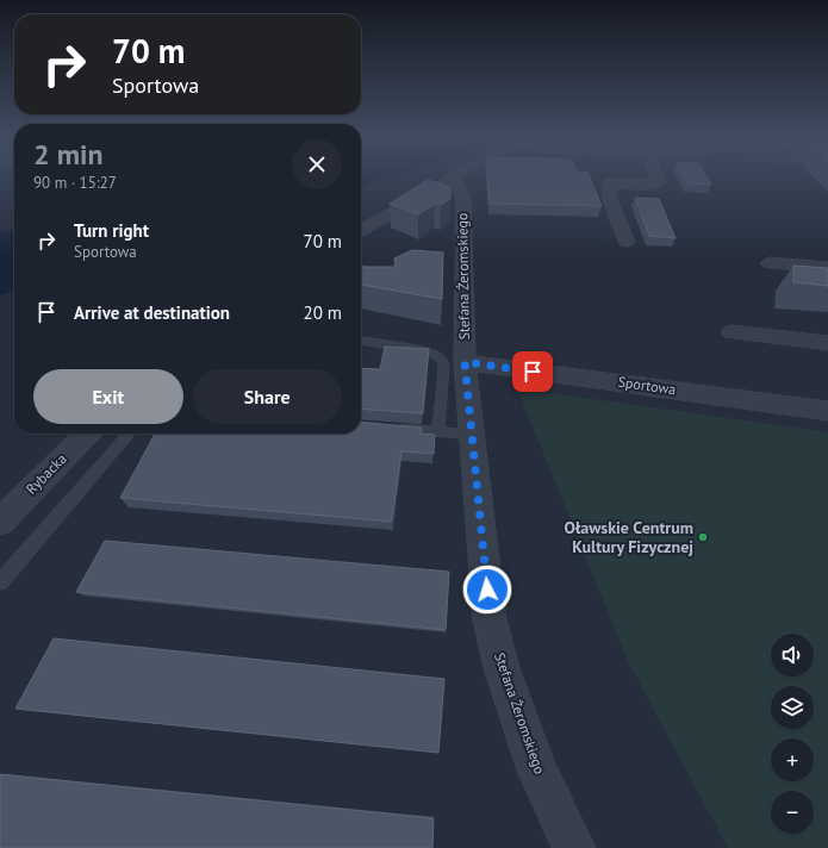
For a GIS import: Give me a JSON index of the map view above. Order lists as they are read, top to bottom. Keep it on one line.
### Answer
{"streets":{"street":["Stefana Żeromskiego","Sportowa","Rybacka"]},"crossings":[["Stefana Żeromskiego","Sportowa"]],"places":["Oławskie Centrum Kultury Fizycznej"],"page":{"turn":["70 m","Sportowa"],"heading":["2 min","90 m · 15:27"],"list":[{"name":"Turn right","note":"Sportowa","value":"70 m"},{"name":"Arrive at destination","value":"20 m"}],"buttons":["Exit","Share"],"map_buttons":["+","−"]}}
